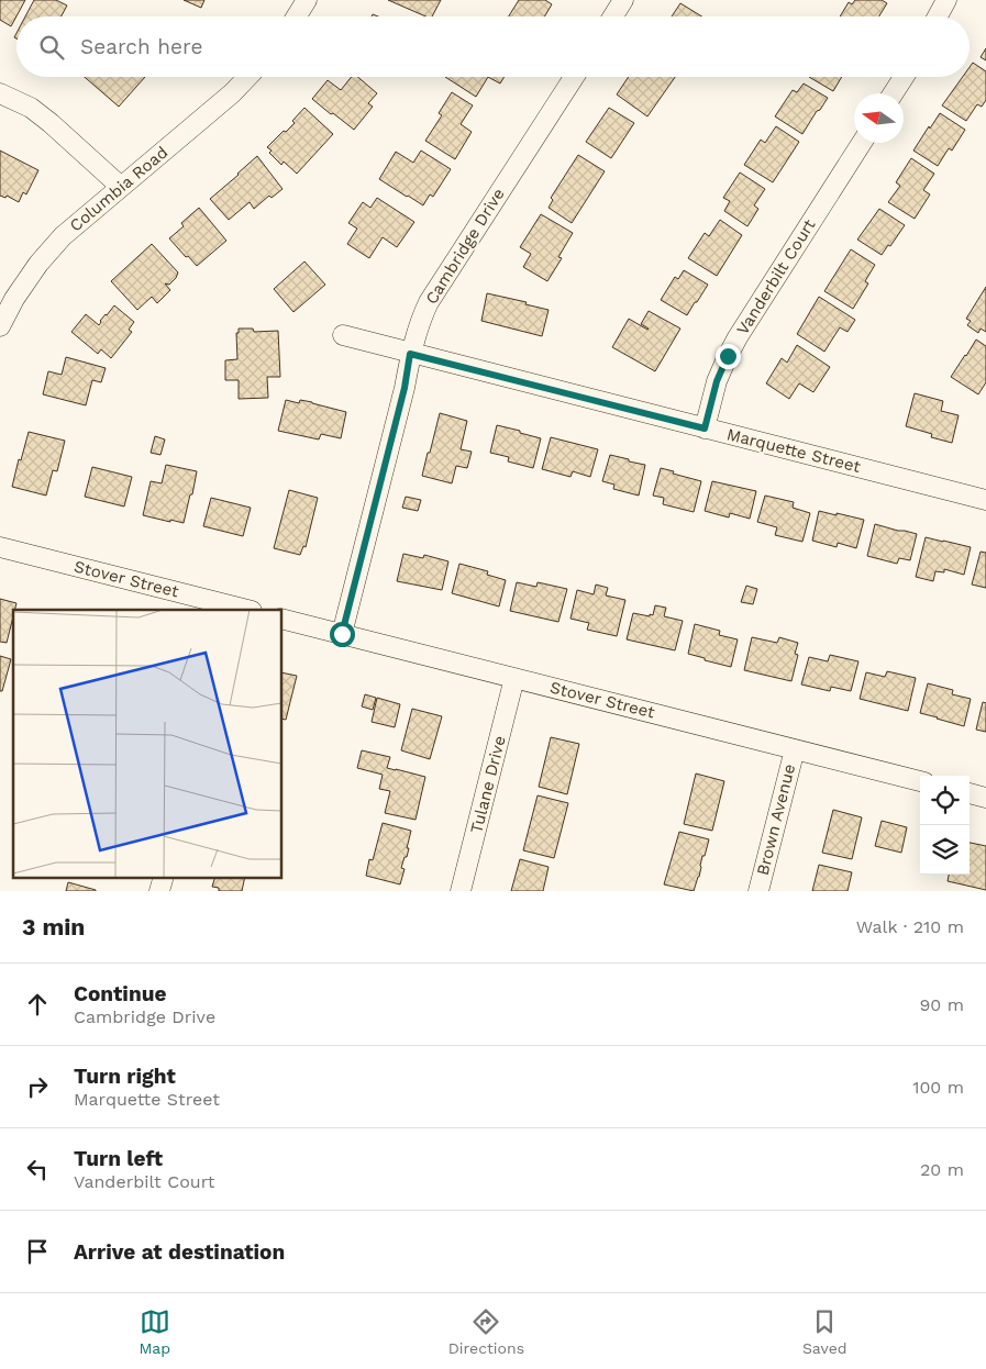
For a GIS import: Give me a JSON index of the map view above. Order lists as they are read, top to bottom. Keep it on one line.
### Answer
{"streets":{"street":["Columbia Road","Cambridge Drive","Vanderbilt Court","Marquette Street","Stover Street","Tulane Drive","Brown Avenue"]},"crossings":[["Cambridge Drive","Marquette Street"],["Cambridge Drive","Stover Street"],["Vanderbilt Court","Marquette Street"],["Stover Street","Tulane Drive"],["Stover Street","Brown Avenue"]],"north":"left","page":{"search":"Search here","heading":["3 min","Walk · 210 m"],"list":[["Continue","Cambridge Drive","90 m"],["Turn right","Marquette Street","100 m"],["Turn left","Vanderbilt Court","20 m"],"Arrive at destination"],"nav":["Map","Directions","Saved"]}}
